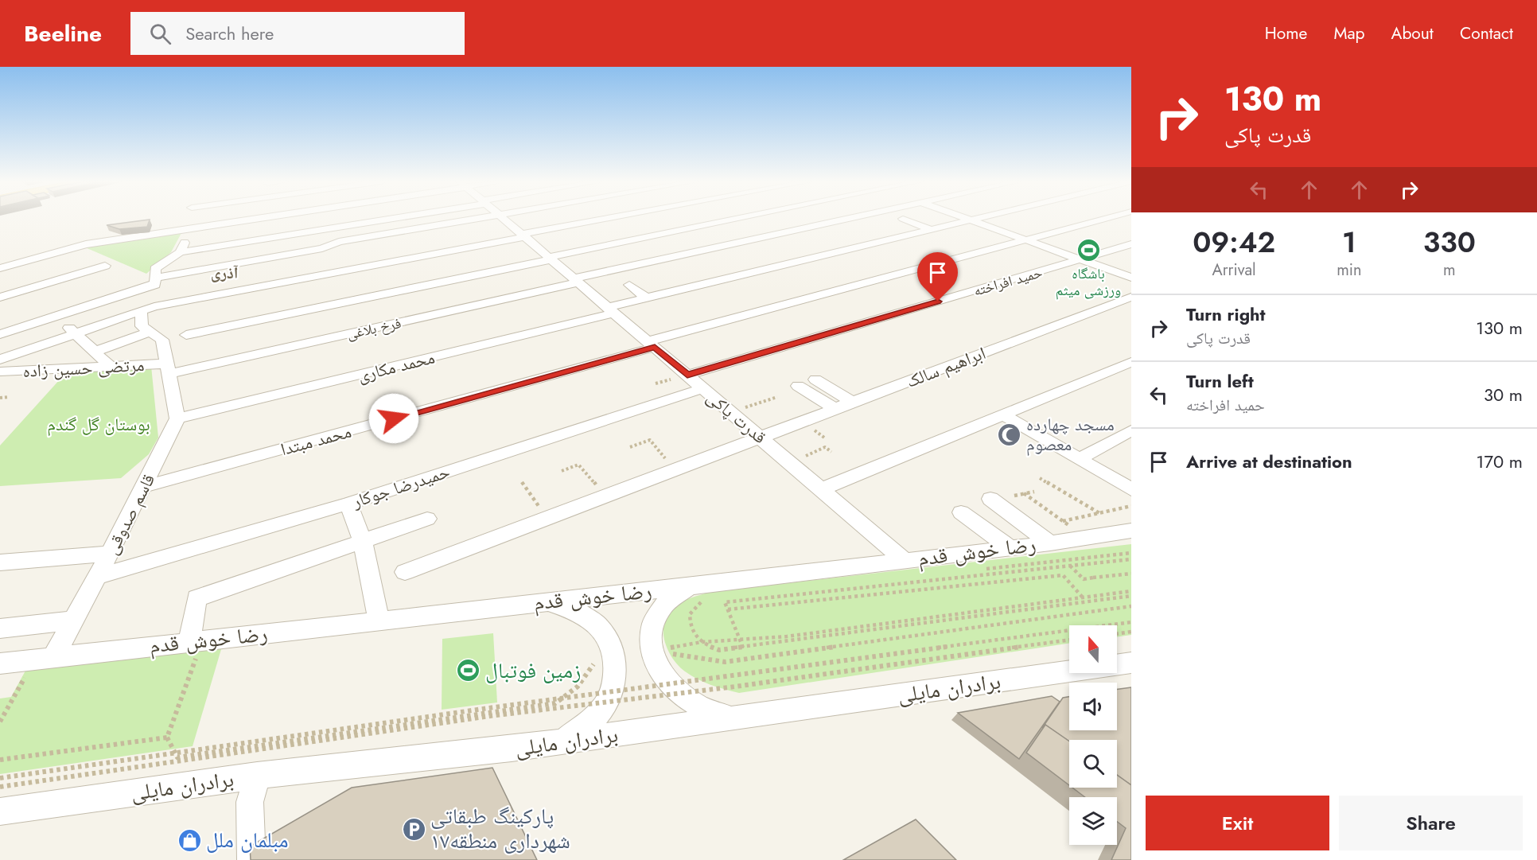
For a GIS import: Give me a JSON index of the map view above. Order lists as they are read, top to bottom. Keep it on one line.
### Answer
{"streets":{"street":["حمید افراخته","فرخ بلاغی","محمد مکاری","ابراهیم سالک","مرتضی حسین زاده","قدرت پاکی","محمد مبتدا","حمیدرضا جوکار","قاسم صدوقی","رضا خوش قدم","برادران مایلی"]},"crossings":[["حمید افراخته","قدرت پاکی"],["فرخ بلاغی","مرتضی حسین زاده"],["فرخ بلاغی","قدرت پاکی"],["محمد مکاری","قدرت پاکی"],["محمد مکاری","قاسم صدوقی"],["ابراهیم سالک","قدرت پاکی"],["قدرت پاکی","محمد مبتدا"],["قدرت پاکی","حمیدرضا جوکار"],["قدرت پاکی","رضا خوش قدم"],["محمد مبتدا","قاسم صدوقی"],["حمیدرضا جوکار","قاسم صدوقی"],["قاسم صدوقی","رضا خوش قدم"]],"districts":["آذری"],"parks":["بوستان گل گندم"],"places":{"sports":["باشگاه ورزشی میثم","زمین فوتبال"],"mosque":["مسجد چهارده معصوم"],"parking":["پارکینگ طبقاتی شهرداری منطقه۱۷"],"shop":["مبلمان ملل"]},"north":"top","page":{"header":"Beeline","search":"Search here","nav":["Home","Map","About","Contact"],"turn":["130 m","قدرت پاکی"],"eta":["09:42","Arrival","1","min","330","m"],"list":[{"name":"Turn right","note":"قدرت پاکی","value":"130 m"},{"name":"Turn left","note":"حمید افراخته","value":"30 m"},{"name":"Arrive at destination","value":"170 m"}],"buttons":["Exit","Share"]}}
